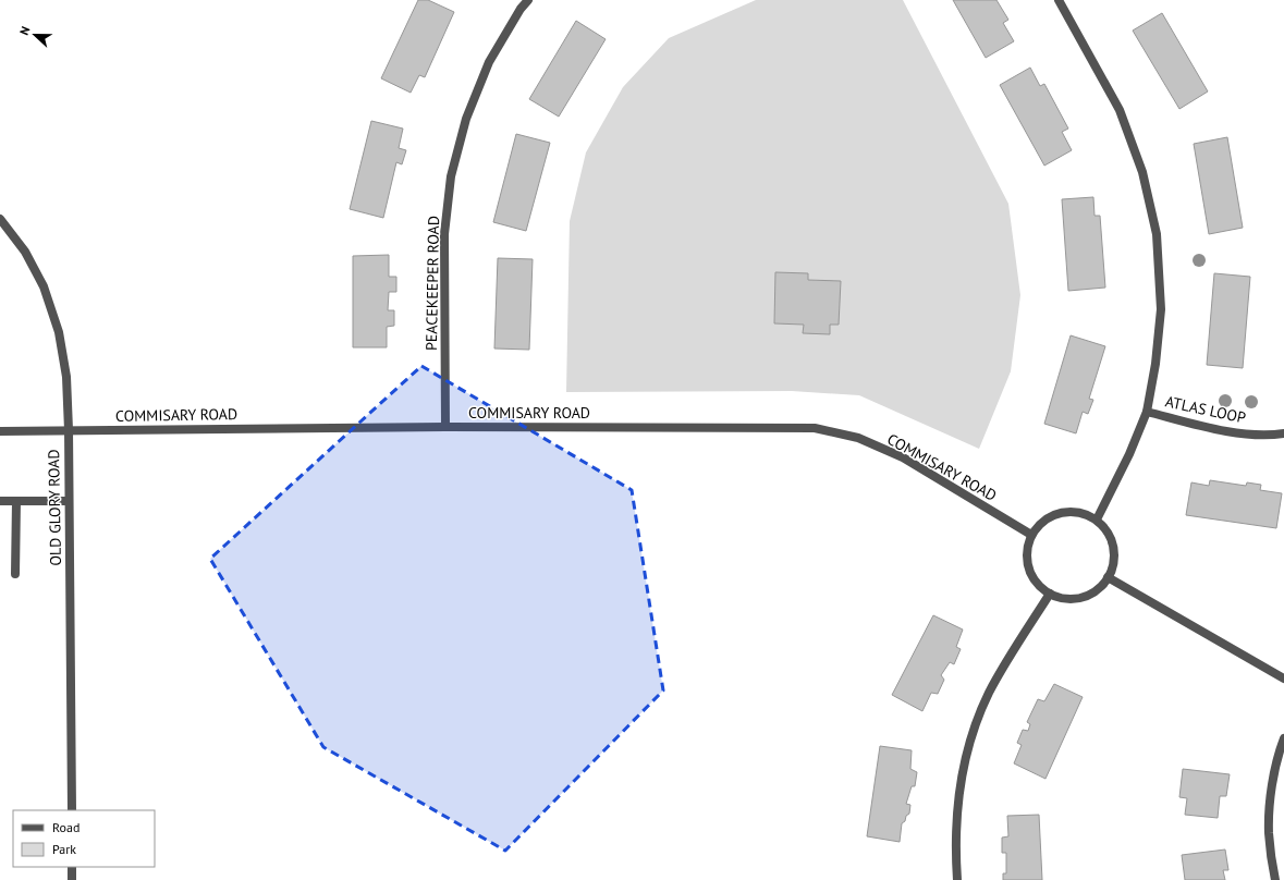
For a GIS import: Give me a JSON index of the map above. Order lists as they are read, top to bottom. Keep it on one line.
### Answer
{"streets":{"street":["PEACEKEEPER ROAD","ATLAS LOOP","COMMISARY ROAD","OLD GLORY ROAD"]},"crossings":[["PEACEKEEPER ROAD","COMMISARY ROAD"],["COMMISARY ROAD","OLD GLORY ROAD"]],"legend":["Road","Park"],"north":"left"}
